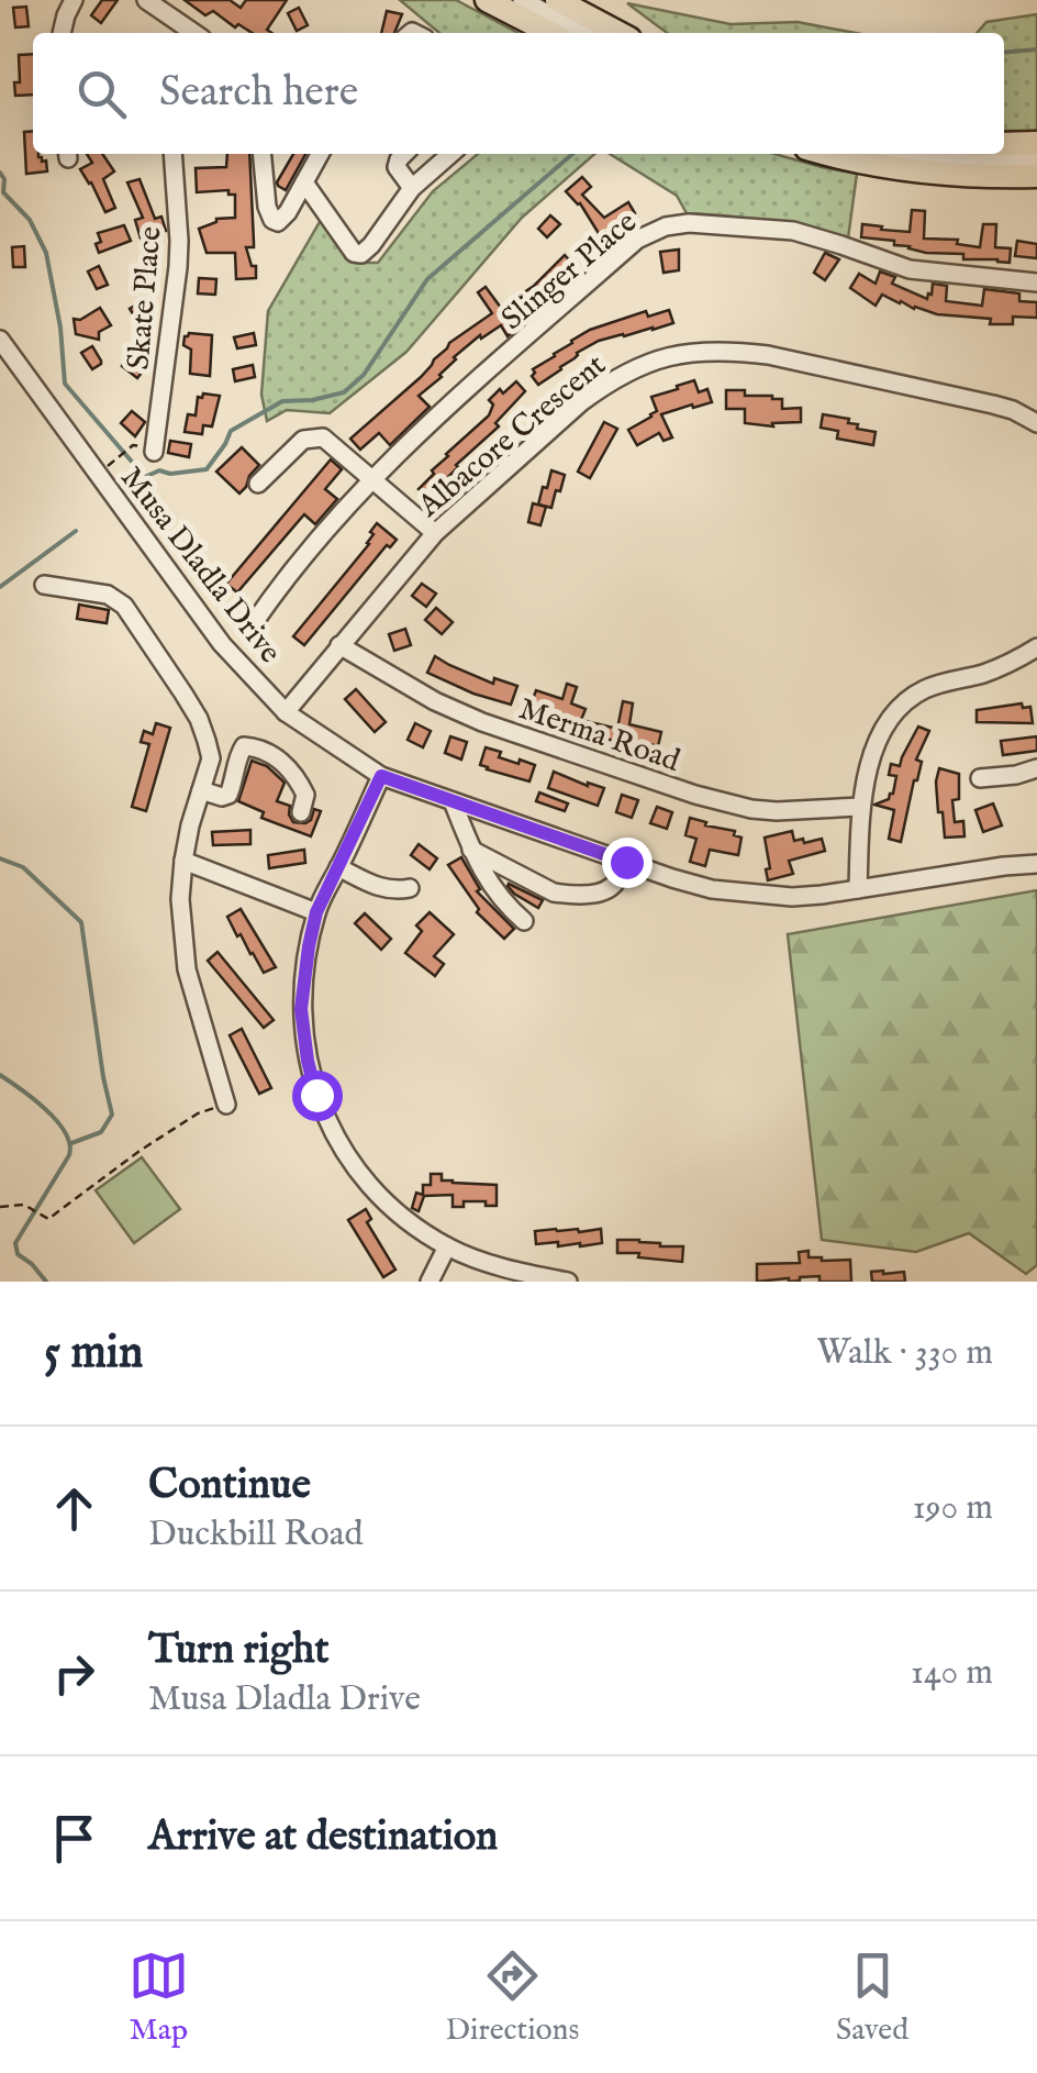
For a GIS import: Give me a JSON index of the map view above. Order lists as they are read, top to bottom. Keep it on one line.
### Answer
{"streets":{"street":["Slinger Place","Skate Place","Albacore Crescent","Musa Dladla Drive","Merma Road"]},"crossings":[["Albacore Crescent","Musa Dladla Drive"],["Albacore Crescent","Merma Road"]],"page":{"search":"Search here","heading":["5 min","Walk · 330 m"],"list":[["Continue","Duckbill Road","190 m"],["Turn right","Musa Dladla Drive","140 m"],"Arrive at destination"],"nav":["Map","Directions","Saved"]}}
